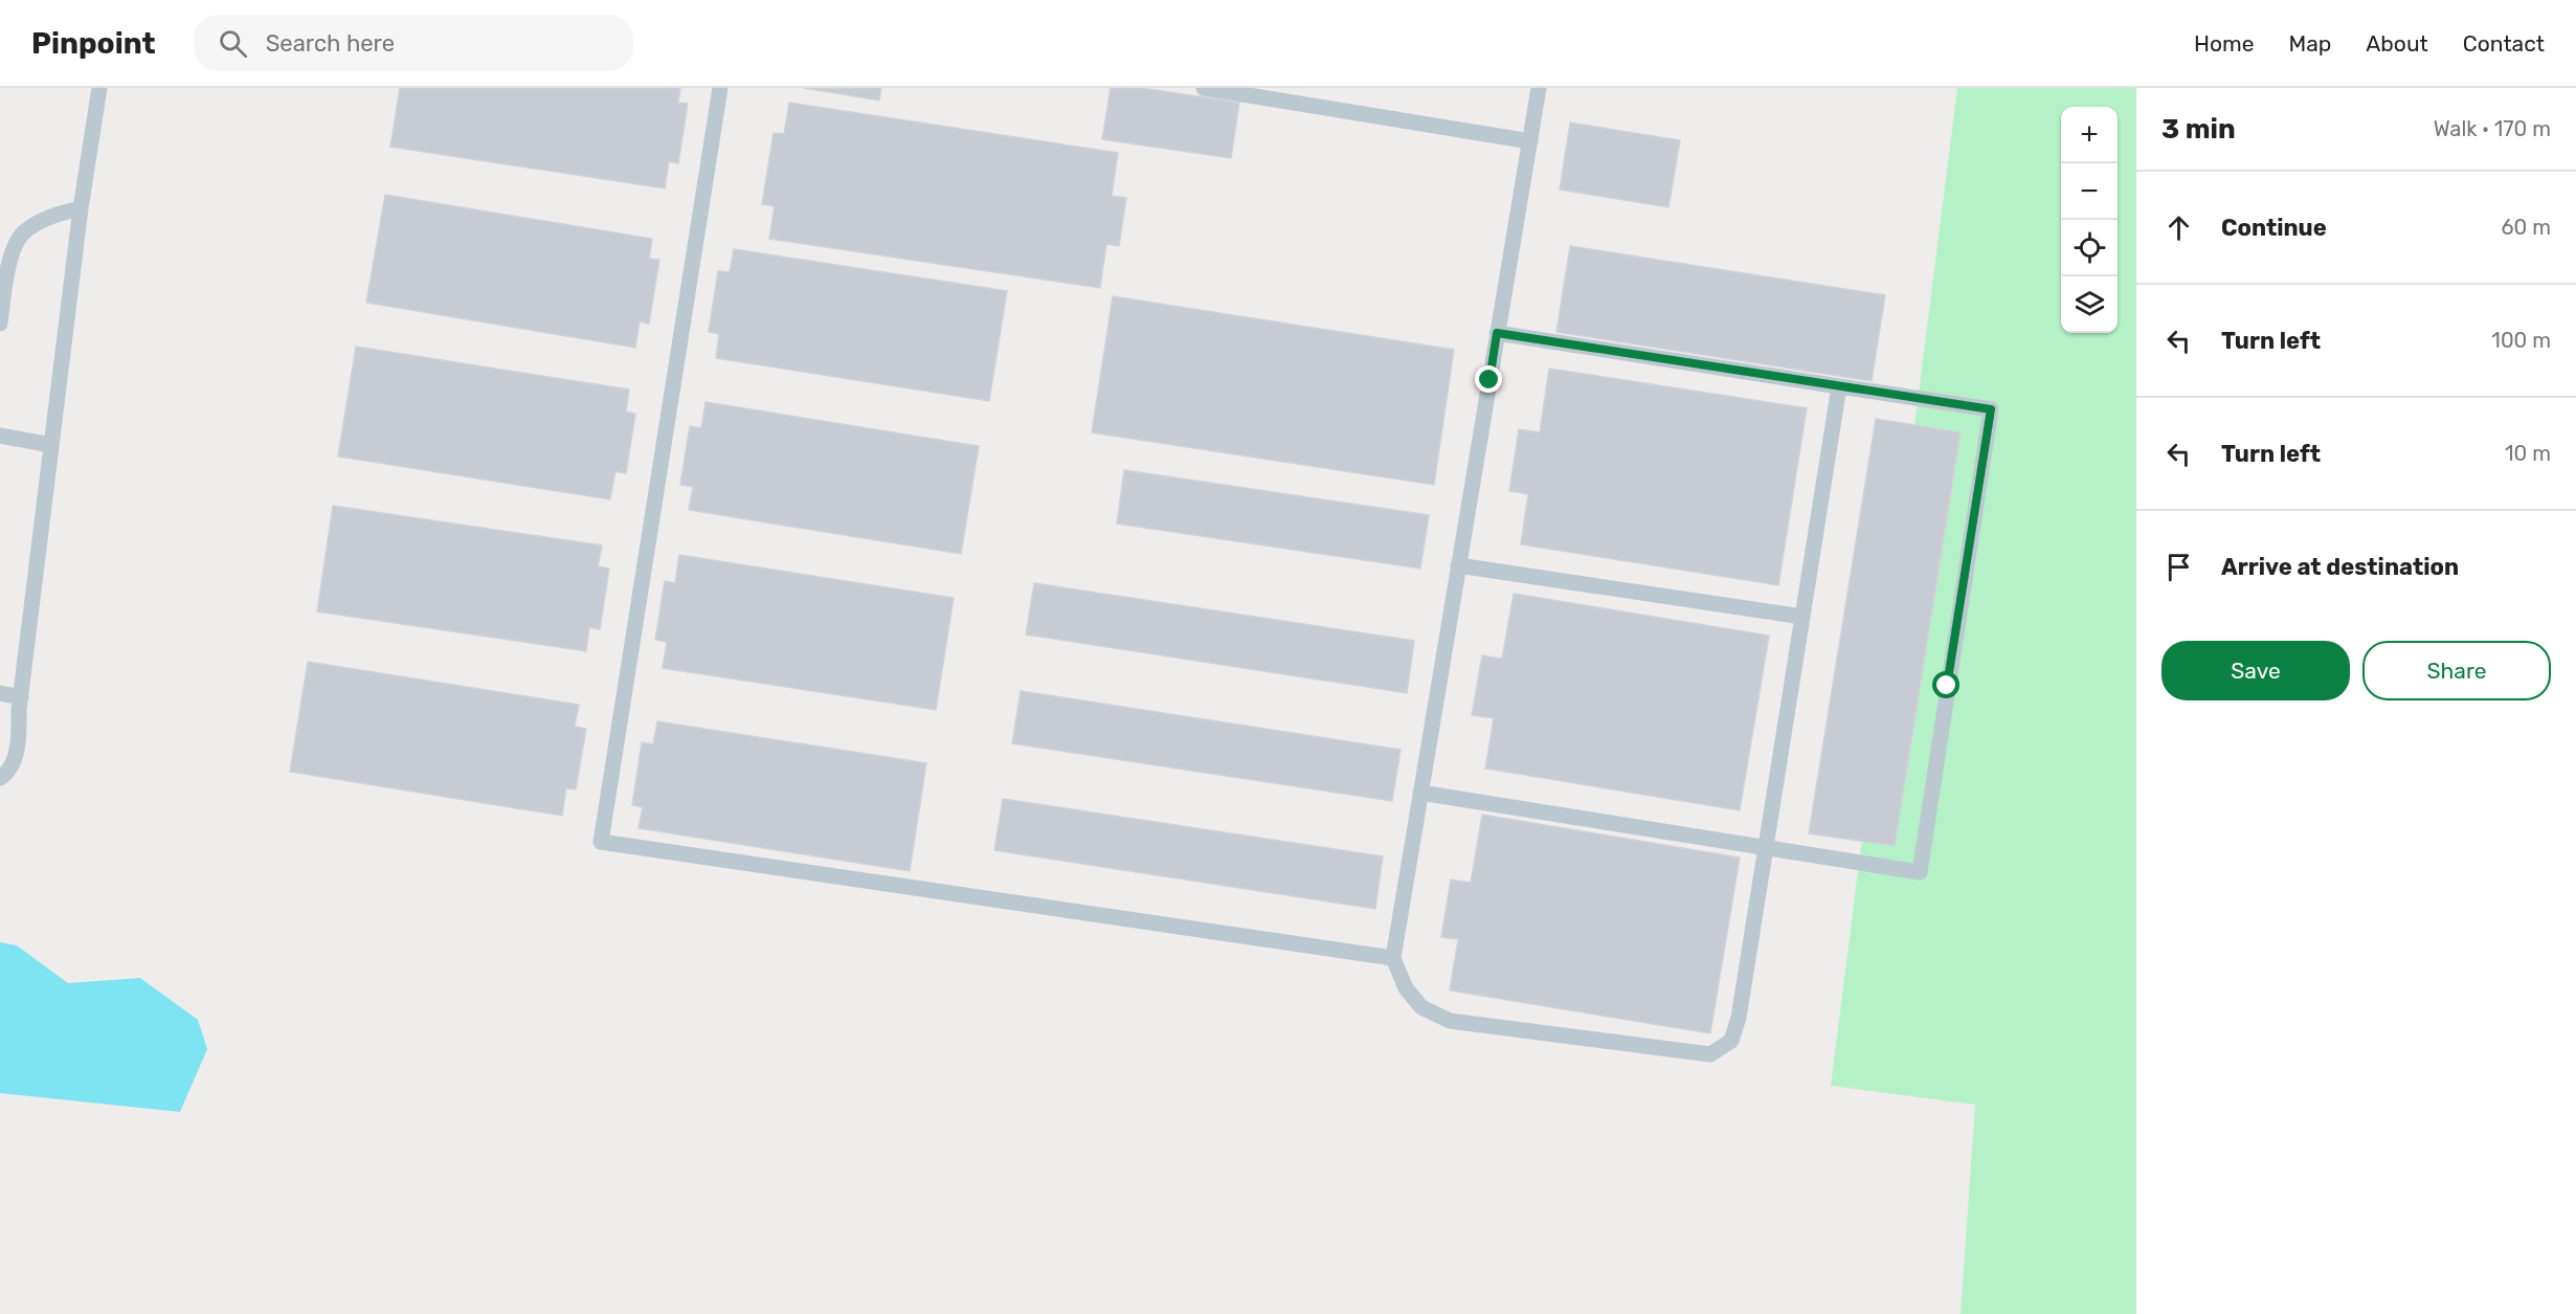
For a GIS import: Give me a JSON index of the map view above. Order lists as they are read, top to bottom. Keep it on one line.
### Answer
{"page":{"header":"Pinpoint","search":"Search here","nav":["Home","Map","About","Contact"],"heading":["3 min","Walk · 170 m"],"map_buttons":["+","−"],"list":[["Continue","60 m"],["Turn left","100 m"],["Turn left","10 m"],"Arrive at destination"],"buttons":["Save","Share"]}}
